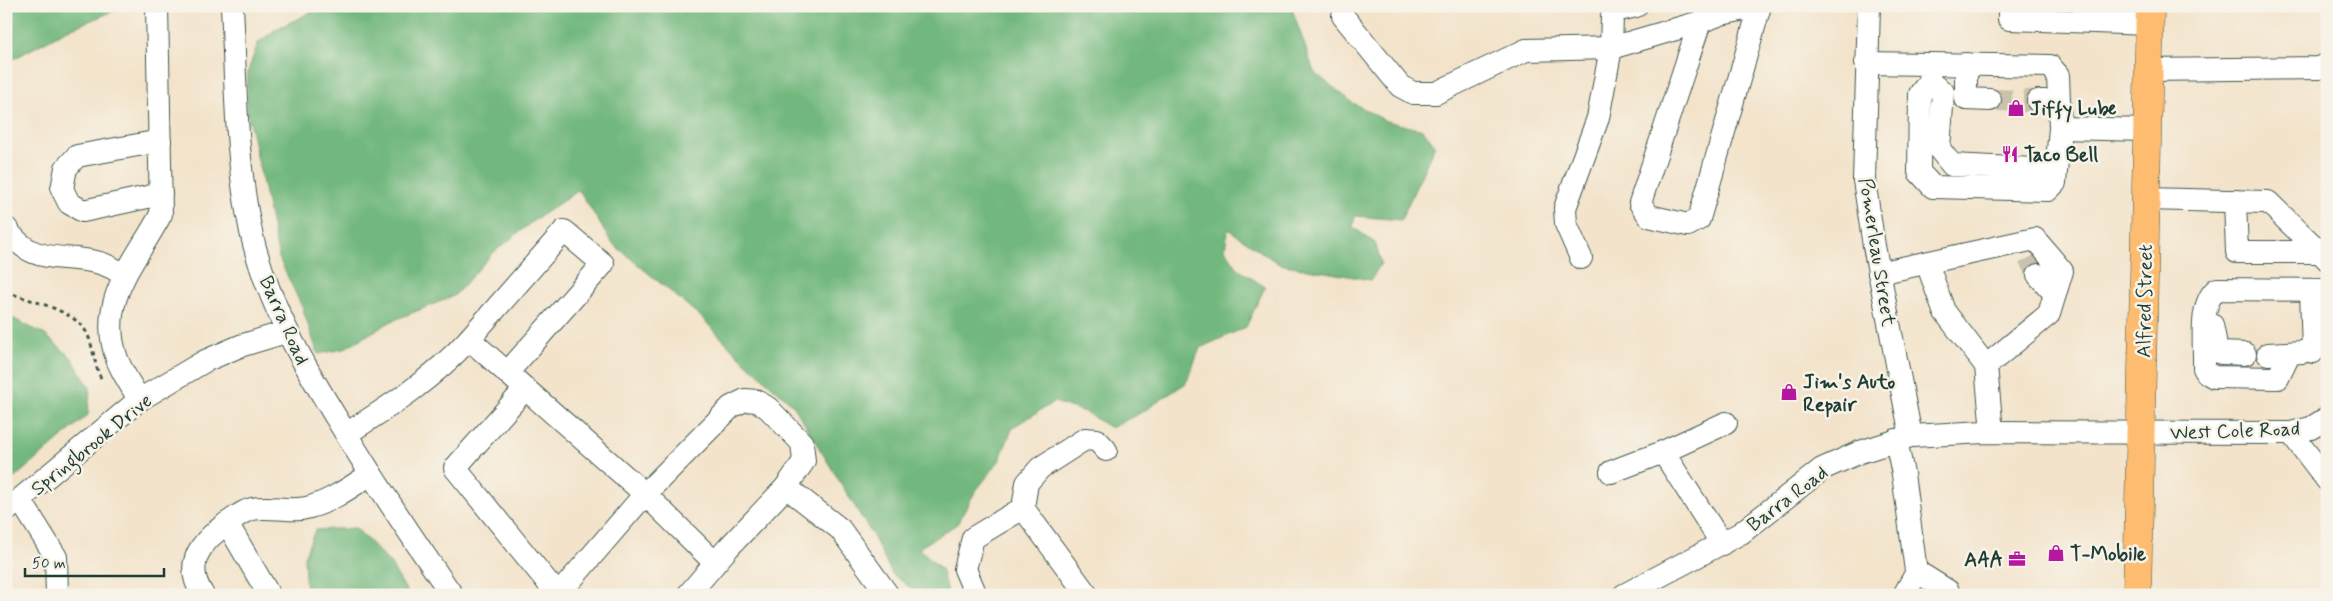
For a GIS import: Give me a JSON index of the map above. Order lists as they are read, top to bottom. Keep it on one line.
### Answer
{"streets":{"main road":["Alfred Street"],"street":["Pomerleau Street","Barra Road","West Cole Road","Springbrook Drive"]},"crossings":[["Pomerleau Street","Barra Road"],["Alfred Street","Barra Road"],["Alfred Street","West Cole Road"],["Barra Road","West Cole Road"],["Barra Road","Springbrook Drive"]],"places":{"shop":["Jiffy Lube","Jim's Auto Repair","T-Mobile"],"restaurant":["Taco Bell"],"office":["AAA"]},"scale_bar":"50 m"}
